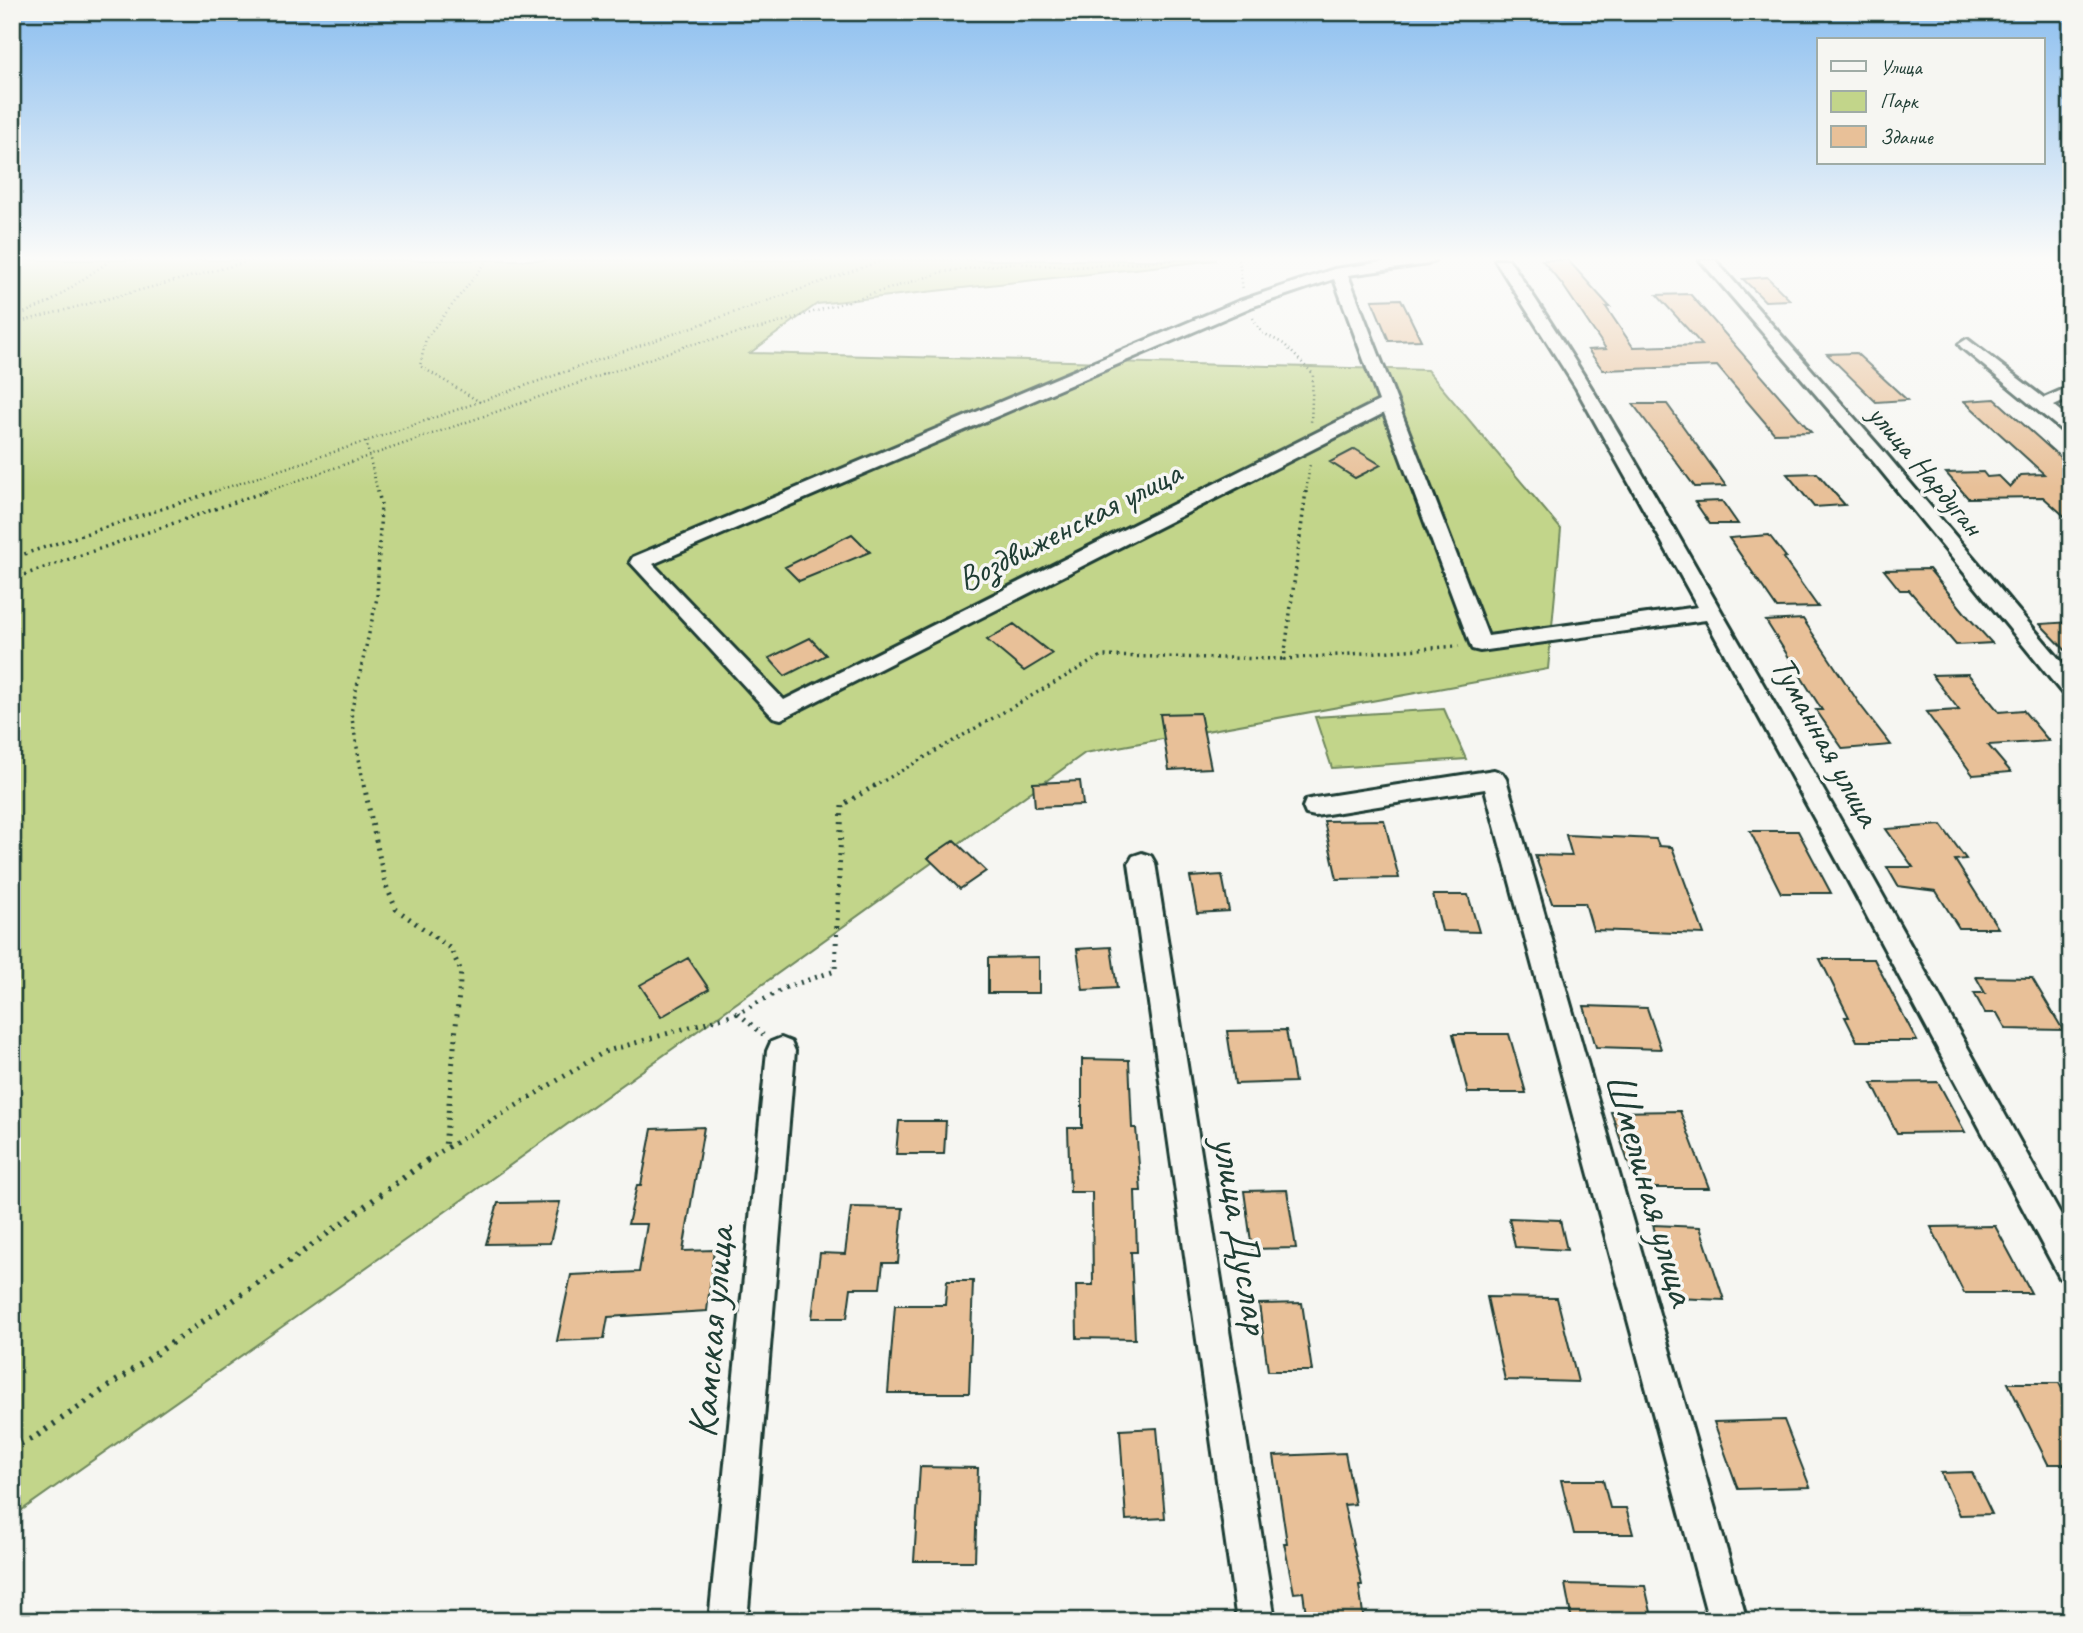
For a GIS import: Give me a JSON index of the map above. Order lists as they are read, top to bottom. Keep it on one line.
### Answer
{"streets":{"street":["улица Нардуган","Воздвиженская улица","Туманная улица","Шмелиная улица","улица Дуслар","Камская улица"]},"legend":["Улица","Парк","Здание"]}
